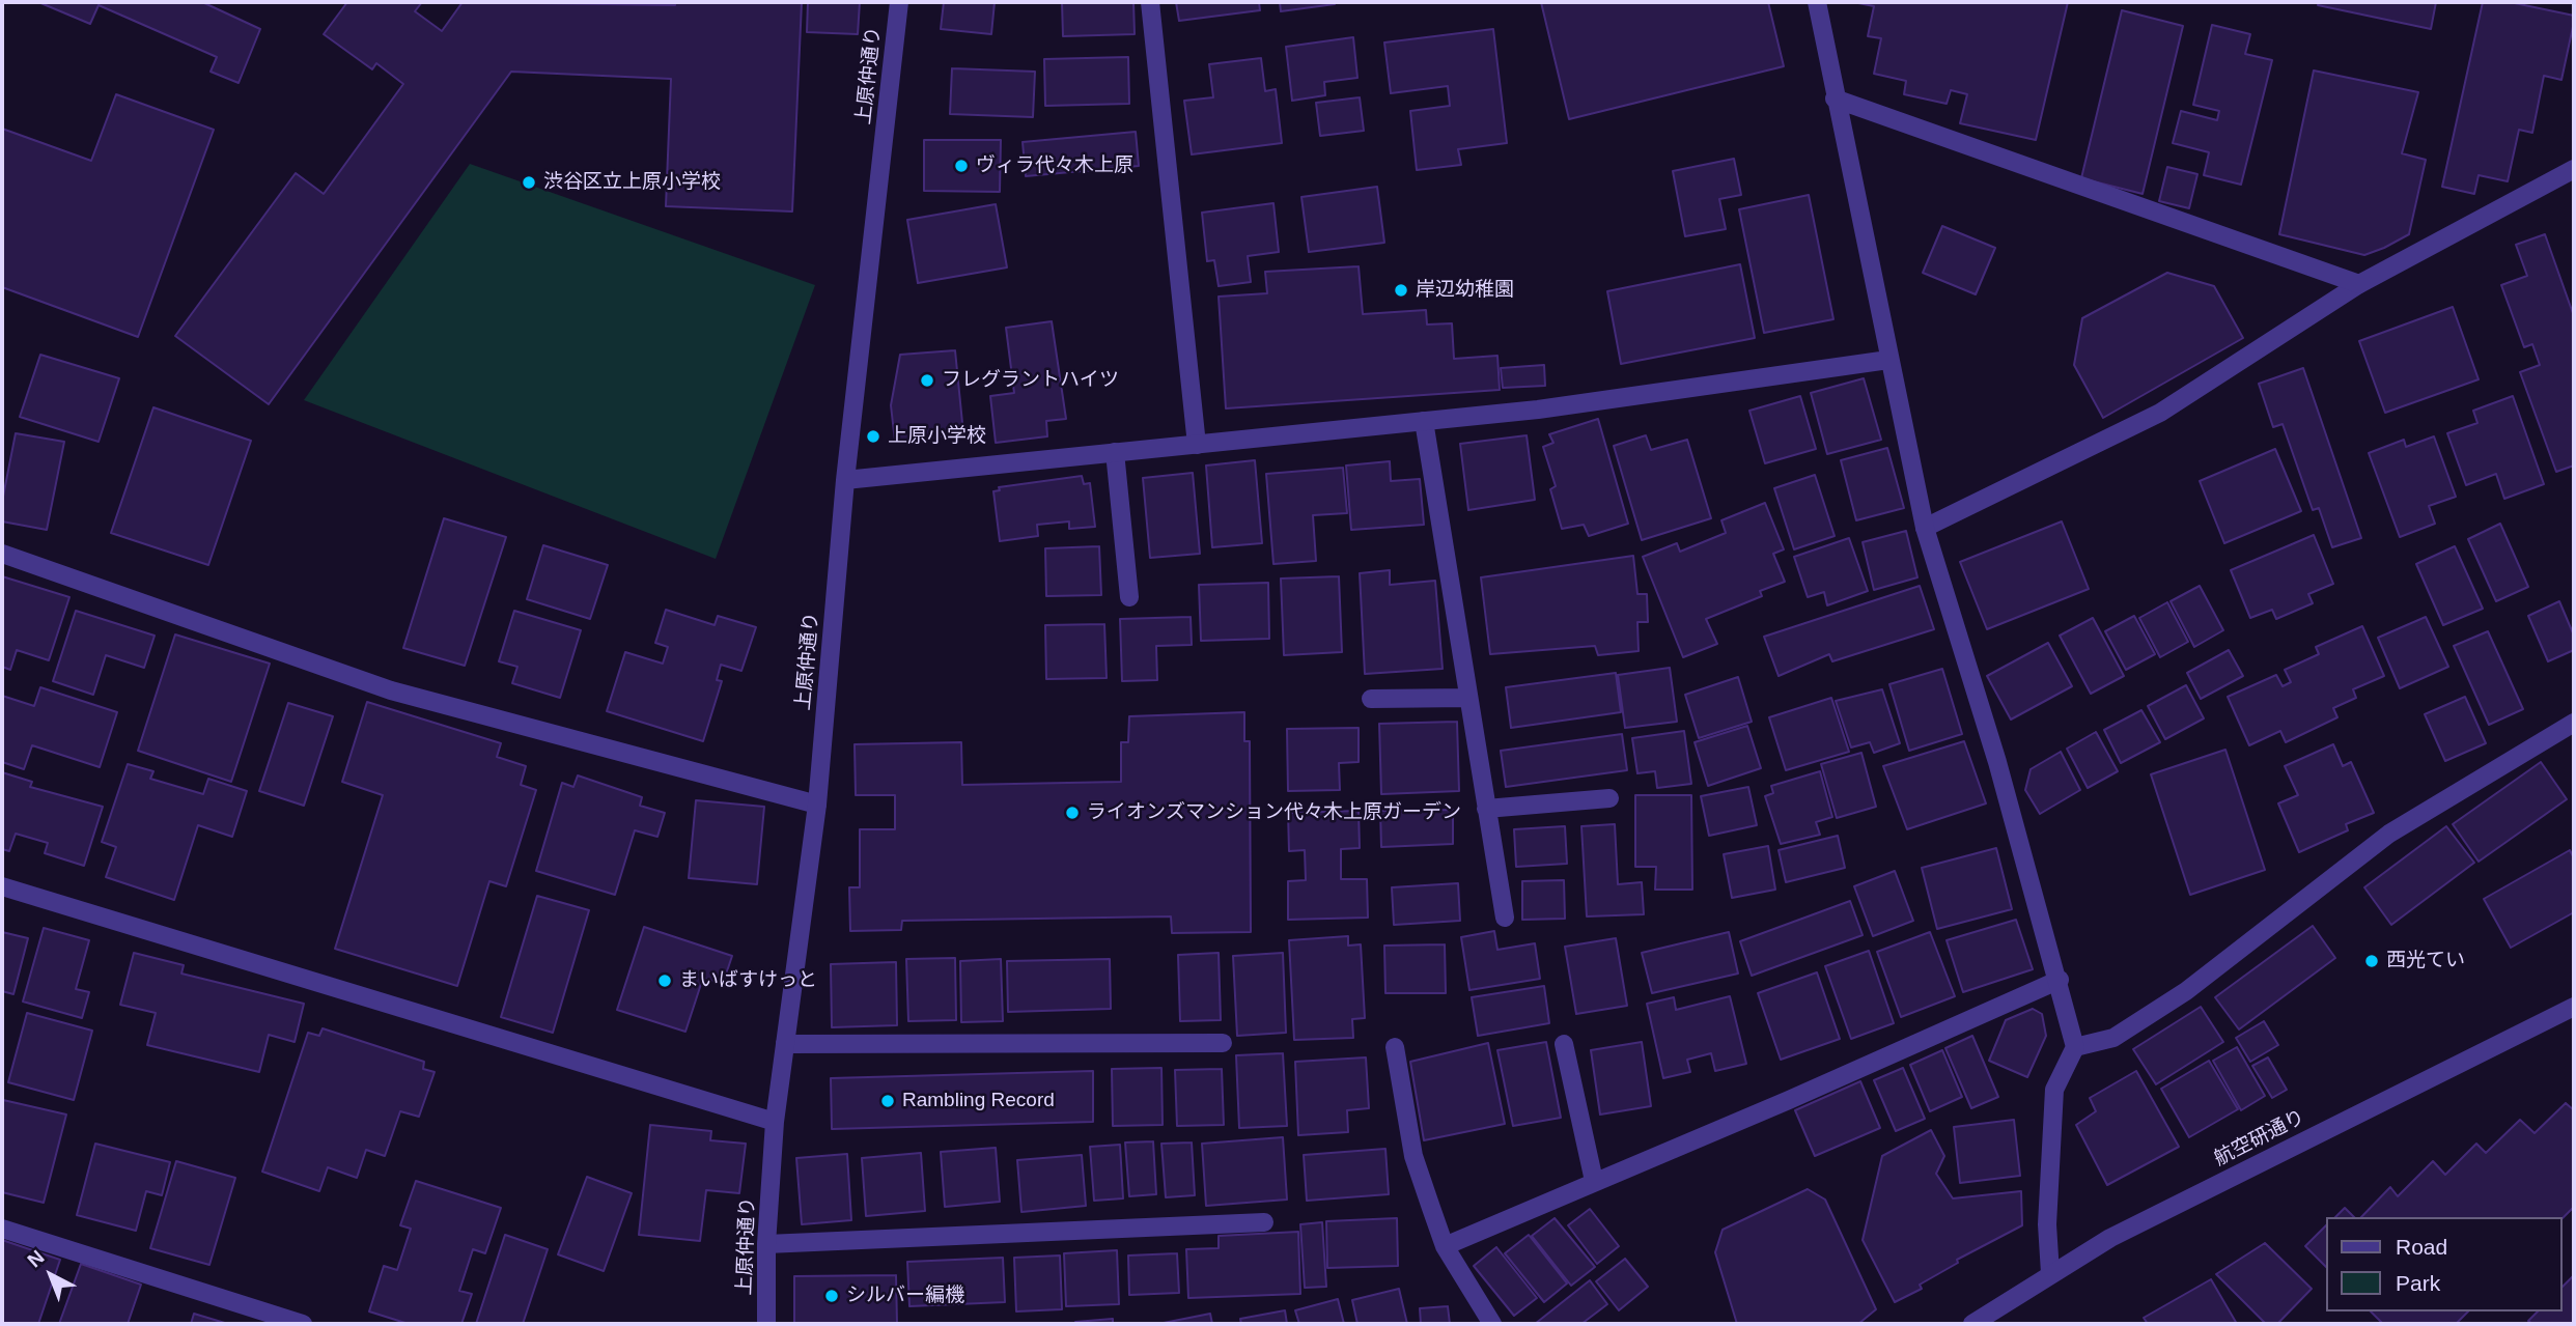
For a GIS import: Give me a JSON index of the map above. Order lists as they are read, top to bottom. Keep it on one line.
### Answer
{"streets":{"street":["上原仲通り","航空研通り"]},"places":["ヴィラ代々木上原","渋谷区立上原小学校","岸辺幼稚園","フレグラントハイツ","上原小学校","ライオンズマンション代々木上原ガーデン","西光てい","まいばすけっと","Rambling Record","シルバー編機"],"legend":["Road","Park"],"north":"top left"}
